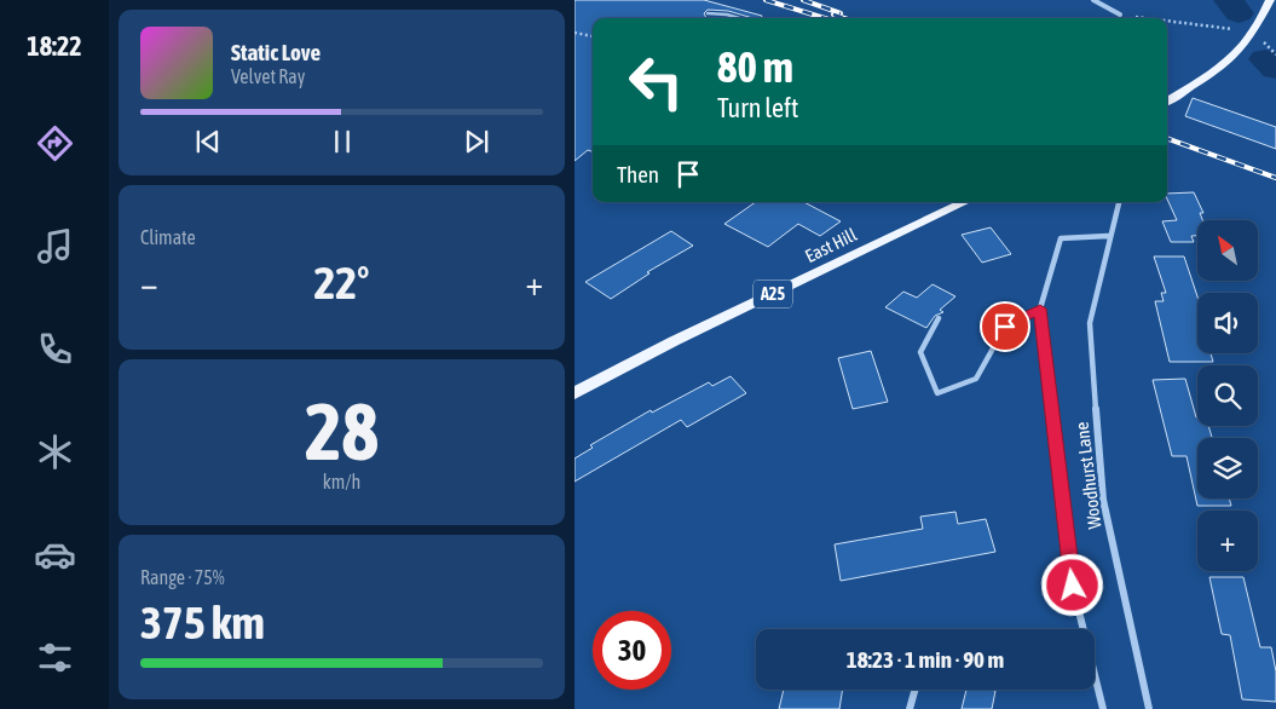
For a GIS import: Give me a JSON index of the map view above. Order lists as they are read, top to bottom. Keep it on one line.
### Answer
{"streets":{"main road":["East Hill","A25"],"street":["Woodhurst Lane"]},"north":"top left","page":{"tabs":"18:22","turn":["80 m","Turn left"],"song":["Static Love","Velvet Ray"],"then":"Then","tile":["Climate",["28","km/h"],["Range · 75%","375 km"]],"map_buttons":"+","heat":["−","22°","+"],"limit":"30","trip":"18:23 · 1 min · 90 m"}}
